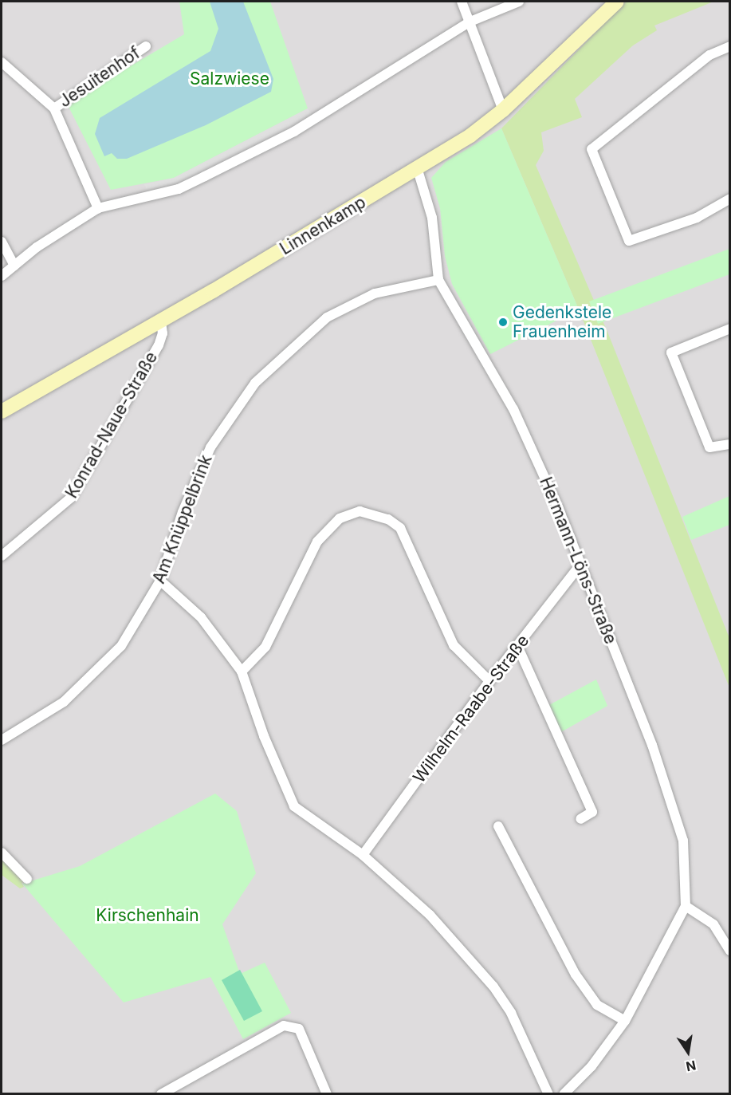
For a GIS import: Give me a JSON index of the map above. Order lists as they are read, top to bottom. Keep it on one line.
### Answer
{"streets":{"main road":["Linnenkamp"],"street":["Jesuitenhof","Konrad-Naue-Straße","Am Knüppelbrink","Hermann-Löns-Straße","Wilhelm-Raabe-Straße"]},"crossings":[["Linnenkamp","Konrad-Naue-Straße"],["Linnenkamp","Hermann-Löns-Straße"],["Am Knüppelbrink","Hermann-Löns-Straße"],["Hermann-Löns-Straße","Wilhelm-Raabe-Straße"]],"parks":["Salzwiese","Kirschenhain"],"places":["Gedenkstele Frauenheim"],"north":"bottom"}
